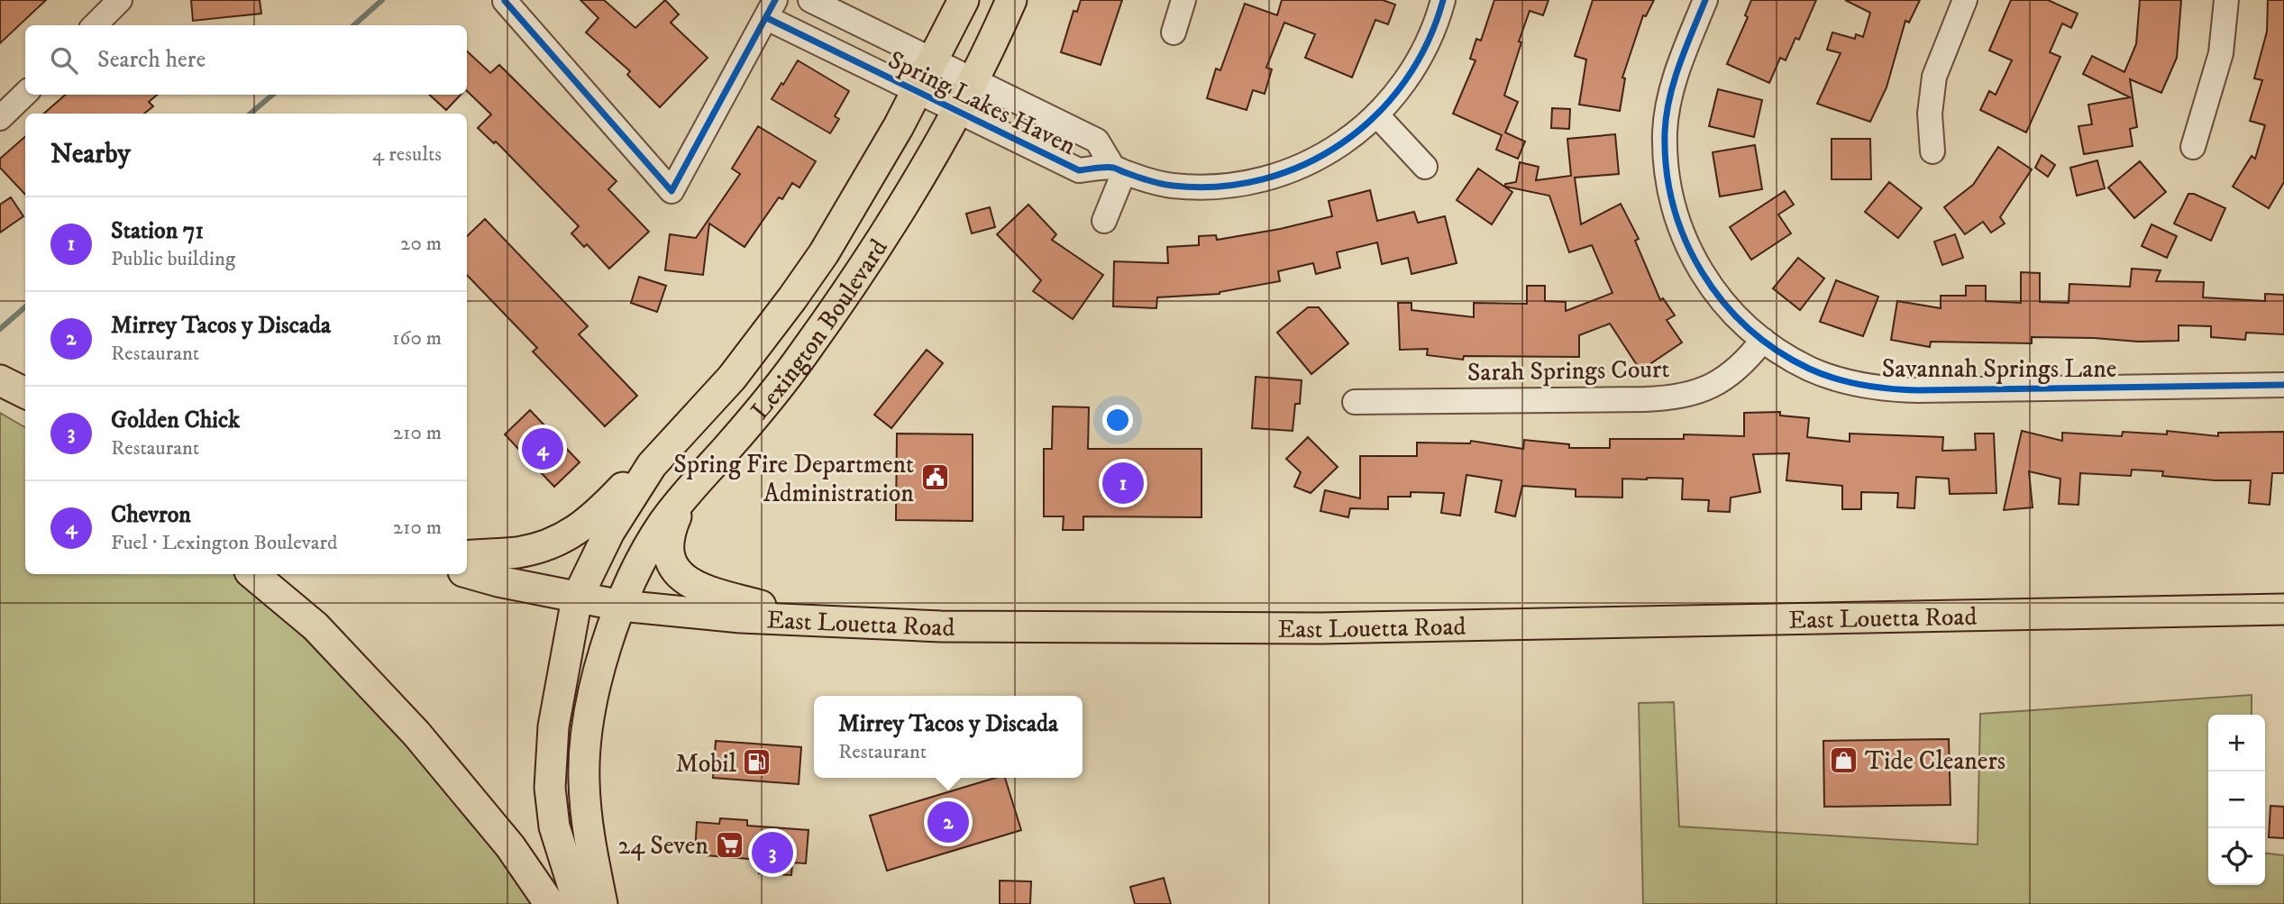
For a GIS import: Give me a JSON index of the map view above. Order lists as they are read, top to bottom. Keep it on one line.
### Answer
{"streets":{"main road":["Lexington Boulevard","East Louetta Road"],"street":["Spring Lakes Haven","Savannah Springs Lane","Sarah Springs Court"]},"crossings":[["Spring Lakes Haven","Lexington Boulevard"],["Lexington Boulevard","East Louetta Road"],["Savannah Springs Lane","Sarah Springs Court"]],"places":{"public building":["Spring Fire Department Administration"],"shop":["Tide Cleaners"],"fuel station":["Mobil"],"supermarket":["24 Seven"]},"page":{"search":"Search here","heading":["Nearby","4 results"],"list":[{"mark":"1","name":"Station 71","note":"Public building","value":"20 m"},{"mark":"2","name":"Mirrey Tacos y Discada","note":"Restaurant","value":"160 m"},{"mark":"3","name":"Golden Chick","note":"Restaurant","value":"210 m"},{"mark":"4","name":"Chevron","note":"Fuel · Lexington Boulevard","value":"210 m"}],"pins":["4","1","2","3"],"popup":["Mirrey Tacos y Discada","Restaurant"],"map_buttons":["+","−"]}}
